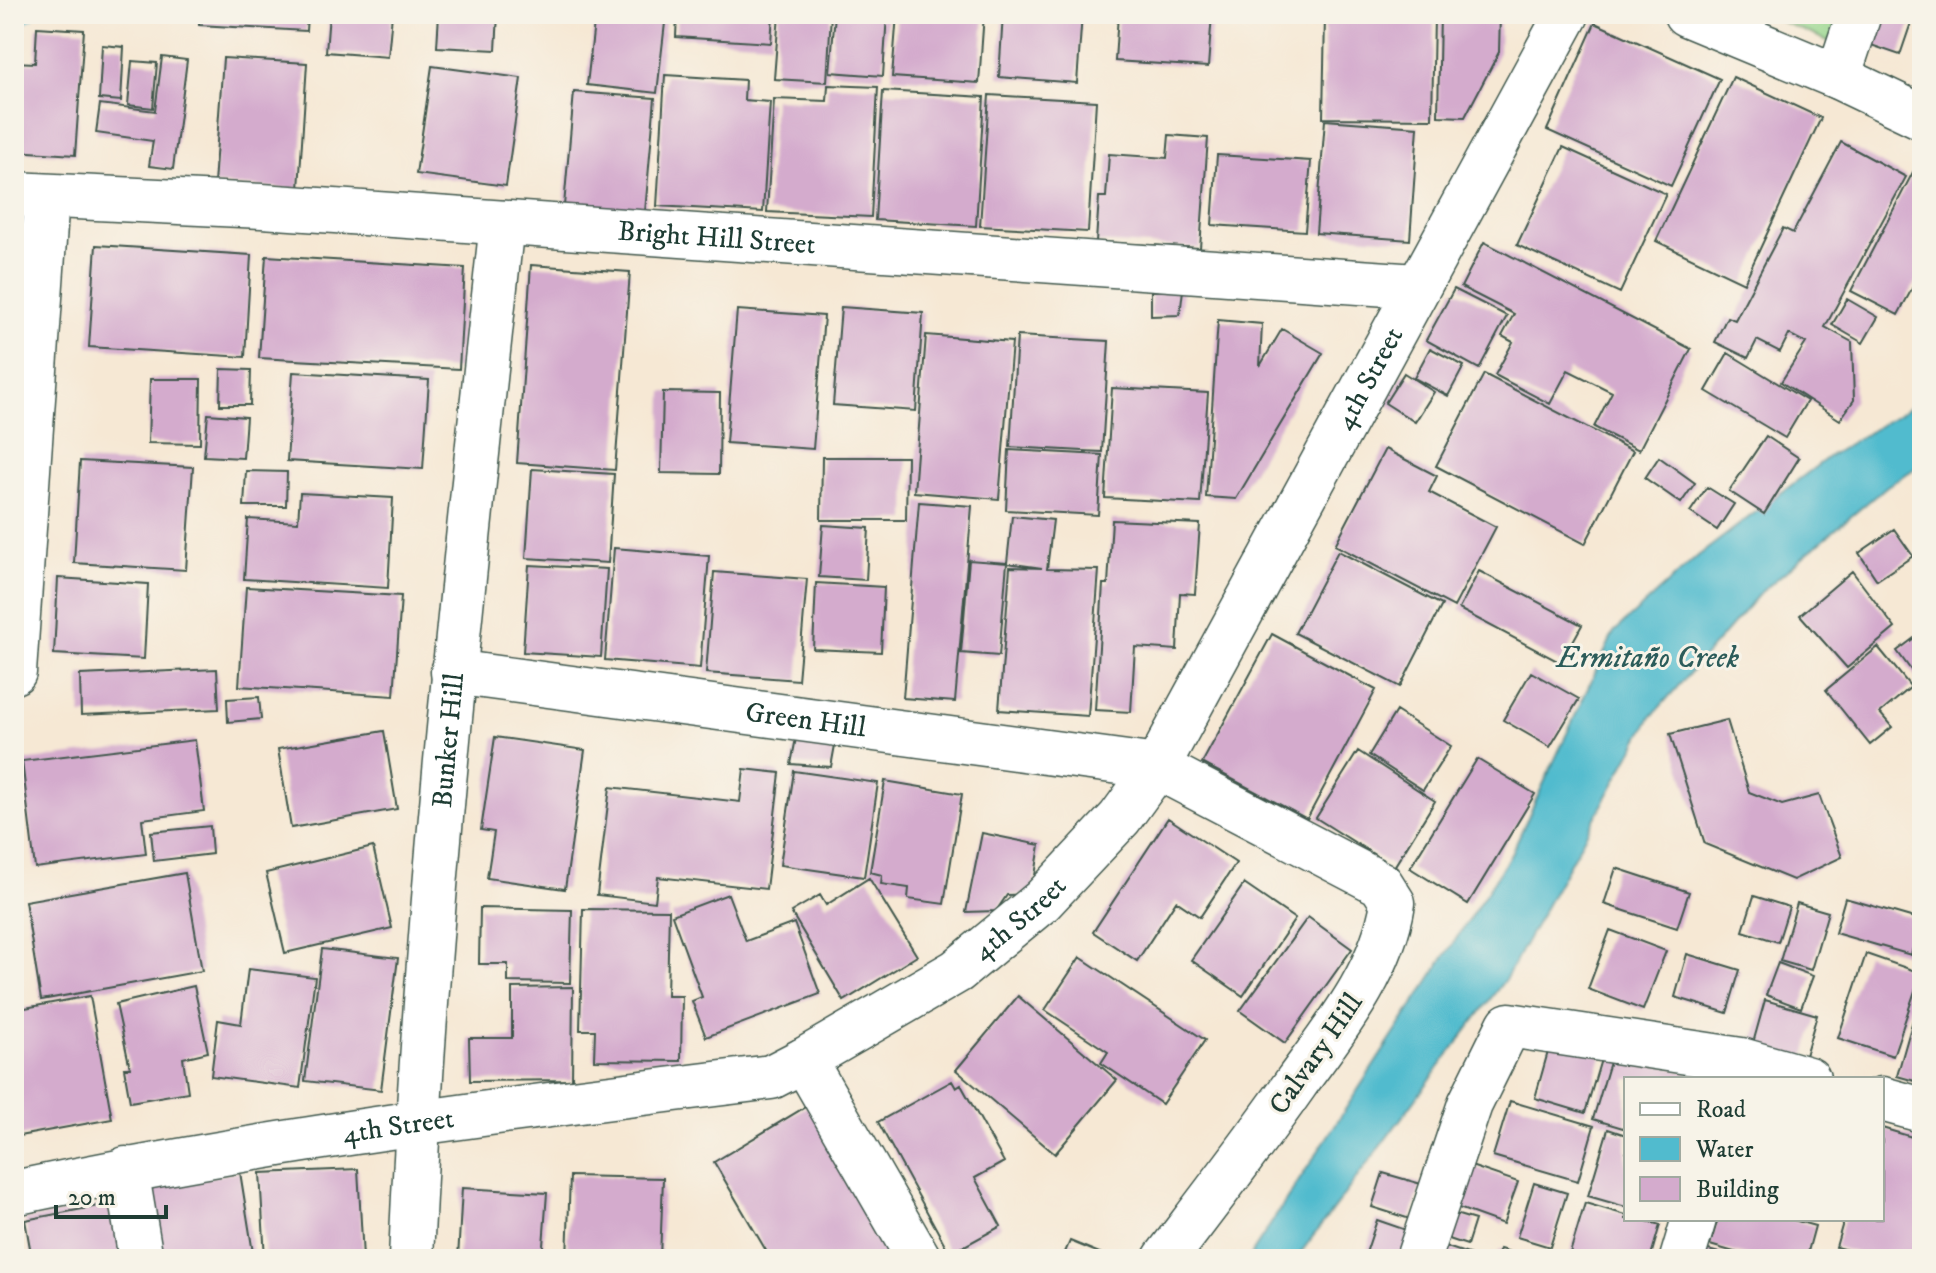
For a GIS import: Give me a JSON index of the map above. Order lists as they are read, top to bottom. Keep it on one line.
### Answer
{"streets":{"street":["Bright Hill Street","4th Street","Green Hill","Bunker Hill","Calvary Hill"]},"crossings":[["Bright Hill Street","4th Street"],["Bright Hill Street","Bunker Hill"],["4th Street","Green Hill"],["4th Street","Bunker Hill"],["4th Street","Calvary Hill"],["Green Hill","Bunker Hill"],["Green Hill","Calvary Hill"]],"water":["Ermitaño Creek"],"legend":["Road","Water","Building"],"scale_bar":"20 m"}
